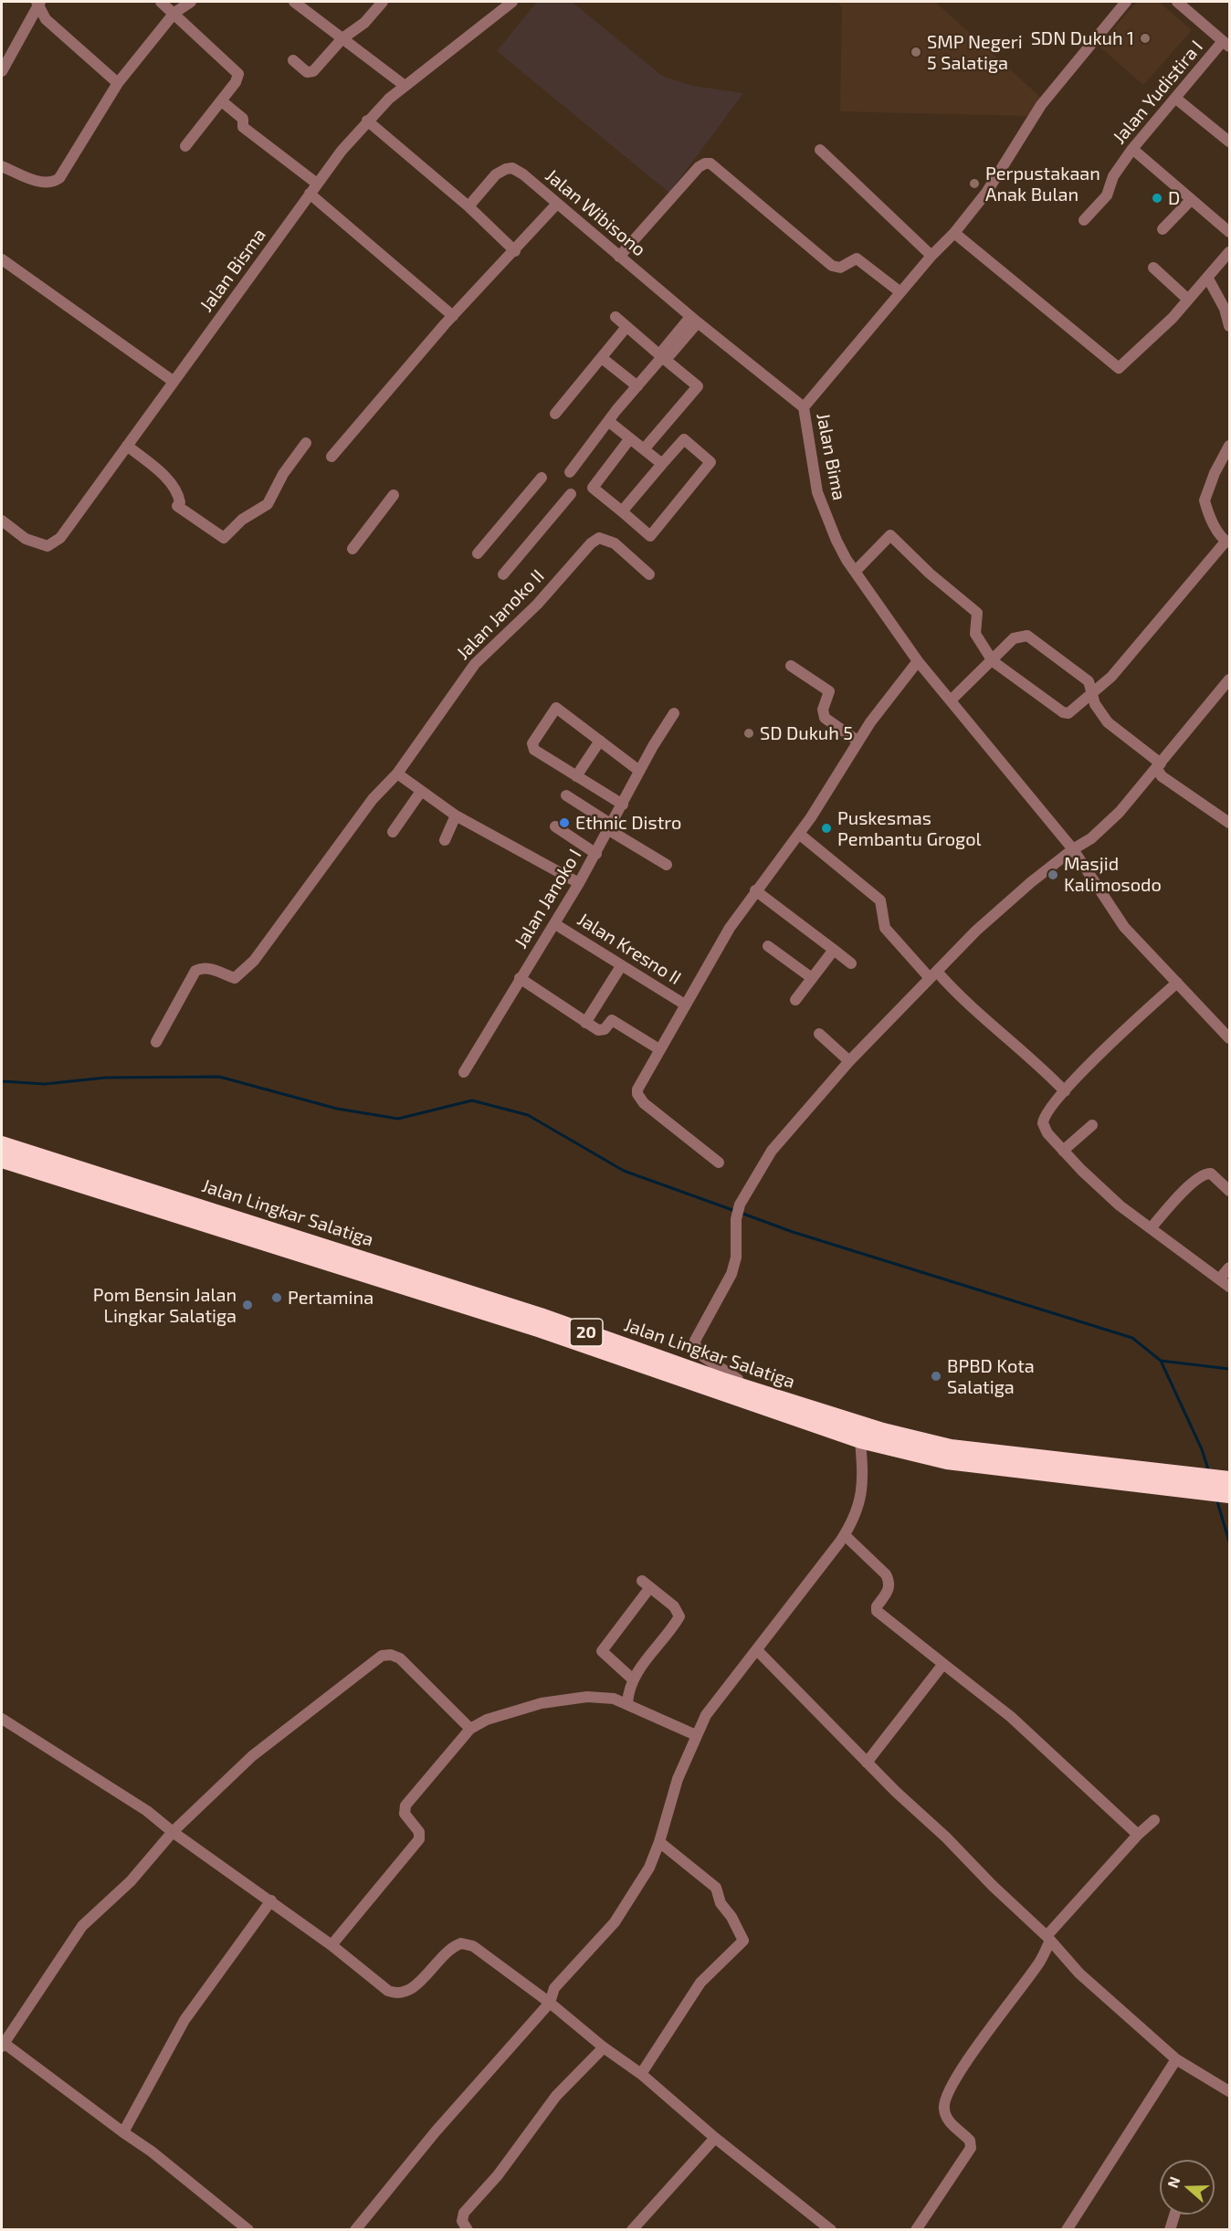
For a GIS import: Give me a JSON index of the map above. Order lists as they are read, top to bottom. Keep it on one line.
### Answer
{"streets":{"highway":["Jalan Lingkar Salatiga","20"],"street":["Jalan Yudistira I","Jalan Wibisono","Jalan Bisma","Jalan Bima","Jalan Janoko II","Jalan Janoko I","Jalan Kresno II"]},"crossings":[["Jalan Wibisono","Jalan Bima"],["Jalan Janoko I","Jalan Kresno II"]],"places":["SDN Dukuh 1","SMP Negeri 5 Salatiga","Perpustakaan Anak Bulan","D","SD Dukuh 5","Ethnic Distro","Puskesmas Pembantu Grogol","Masjid Kalimosodo","Pertamina","Pom Bensin Jalan Lingkar Salatiga","BPBD Kota Salatiga"],"north":"left"}
